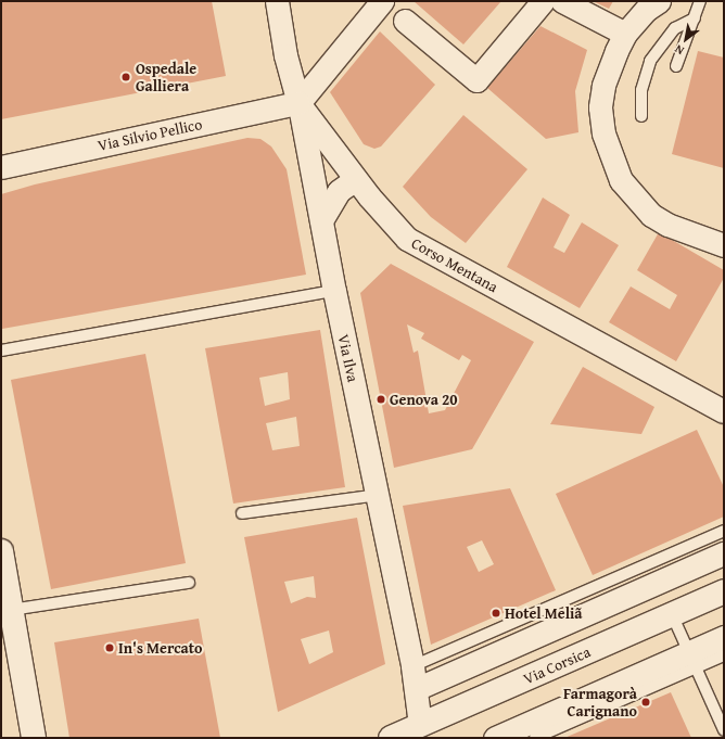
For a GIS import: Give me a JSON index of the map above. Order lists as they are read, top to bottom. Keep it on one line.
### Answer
{"streets":{"street":["Via Silvio Pellico","Corso Mentana","Via Ilva","Via Corsica"]},"crossings":[["Via Silvio Pellico","Corso Mentana"],["Via Silvio Pellico","Via Ilva"],["Corso Mentana","Via Ilva"],["Via Ilva","Via Corsica"]],"places":["Ospedale Galliera","Genova 20","Hotel Meliã","In's Mercato","Farmagorà Carignano"],"north":"bottom left"}
